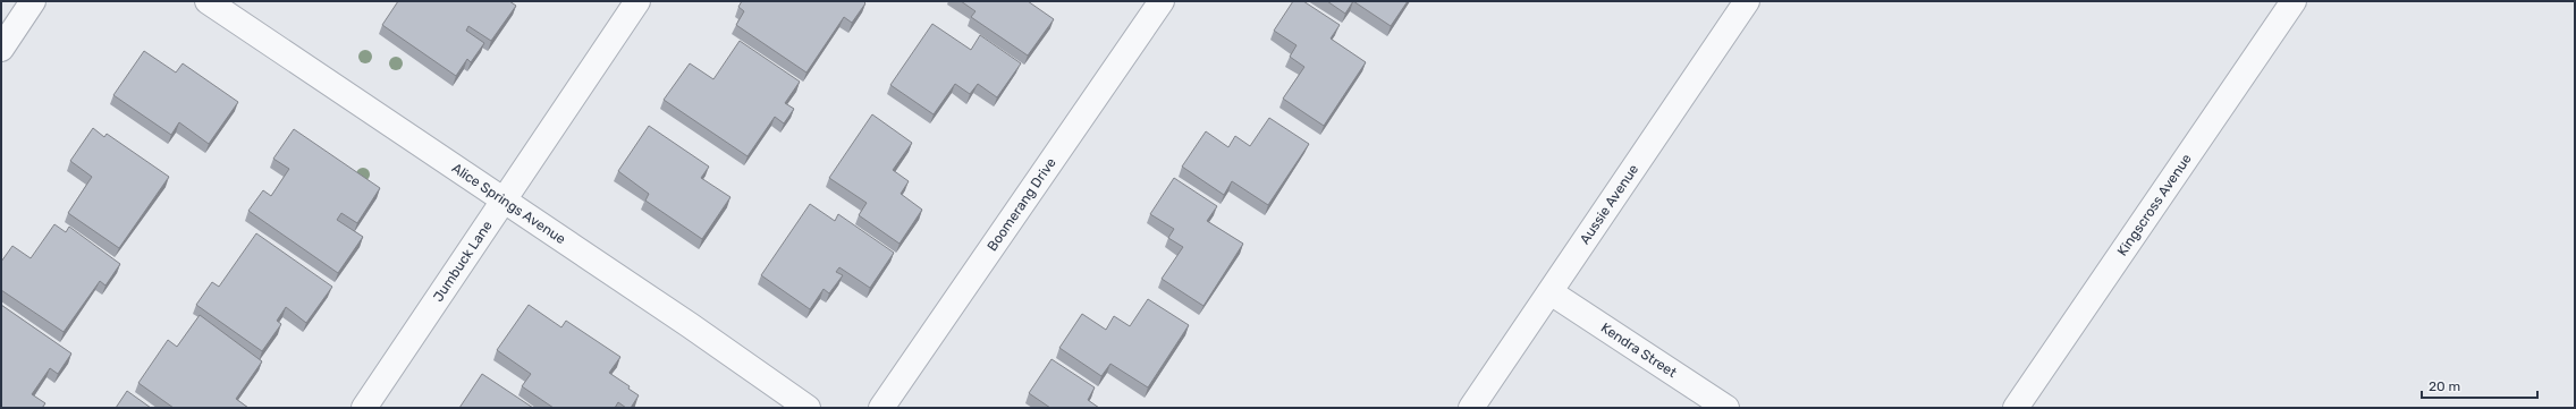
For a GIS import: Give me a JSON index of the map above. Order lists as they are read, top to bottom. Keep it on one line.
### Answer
{"streets":{"street":["Alice Springs Avenue","Boomerang Drive","Kingscross Avenue","Aussie Avenue","Jumbuck Lane","Kendra Street"]},"crossings":[["Alice Springs Avenue","Jumbuck Lane"],["Aussie Avenue","Kendra Street"]],"scale_bar":"20 m"}
